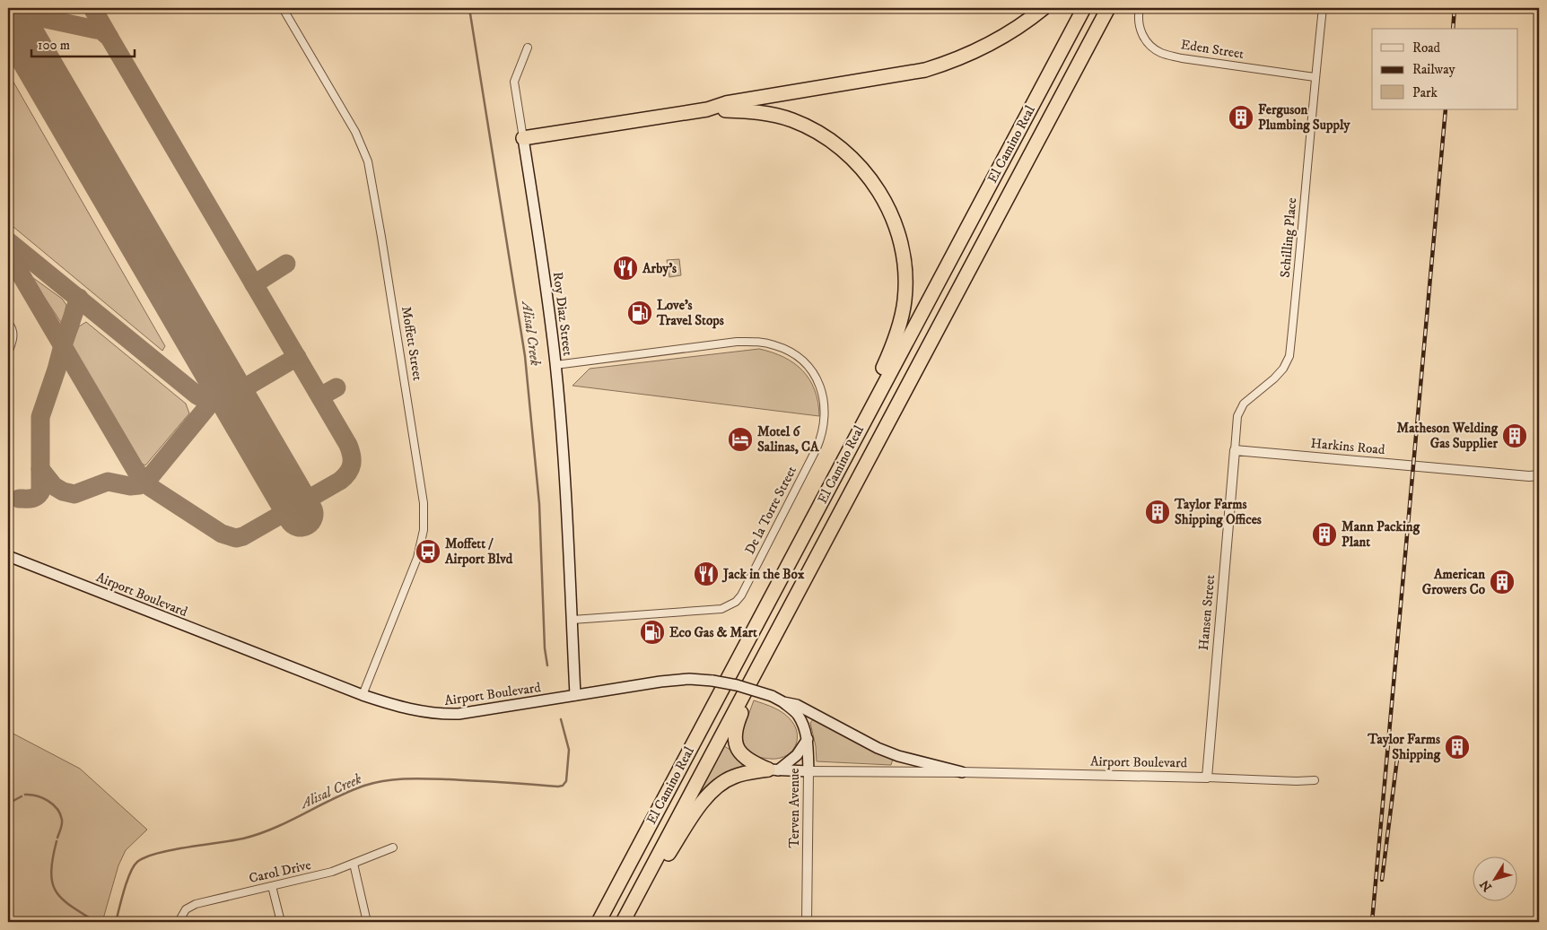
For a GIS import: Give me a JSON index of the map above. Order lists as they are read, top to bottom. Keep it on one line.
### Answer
{"streets":{"highway":["El Camino Real"],"main road":["Roy Diaz Street","Airport Boulevard","Terven Avenue"],"street":["Eden Street","Schilling Place","Moffett Street","Harkins Road","De la Torre Street","Hansen Street","Carol Drive"]},"crossings":[["Eden Street","Schilling Place"],["Schilling Place","Harkins Road"],["Schilling Place","Hansen Street"],["Roy Diaz Street","De la Torre Street"],["Roy Diaz Street","Airport Boulevard"],["Moffett Street","Airport Boulevard"],["Harkins Road","Hansen Street"],["Airport Boulevard","Hansen Street"],["Airport Boulevard","Terven Avenue"]],"water":["Alisal Creek"],"places":{"building":["Ferguson Plumbing Supply","Matheson Welding Gas Supplier","Taylor Farms Shipping Offices","Mann Packing Plant","American Growers Co","Taylor Farms Shipping"],"restaurant":["Arby's","Jack in the Box"],"fuel station":["Love's Travel Stops","Eco Gas & Mart"],"hotel":["Motel 6 Salinas, CA"],"bus stop":["Moffett / Airport Blvd"]},"legend":["Road","Railway","Park"],"scale_bar":"100 m","north":"bottom left"}
